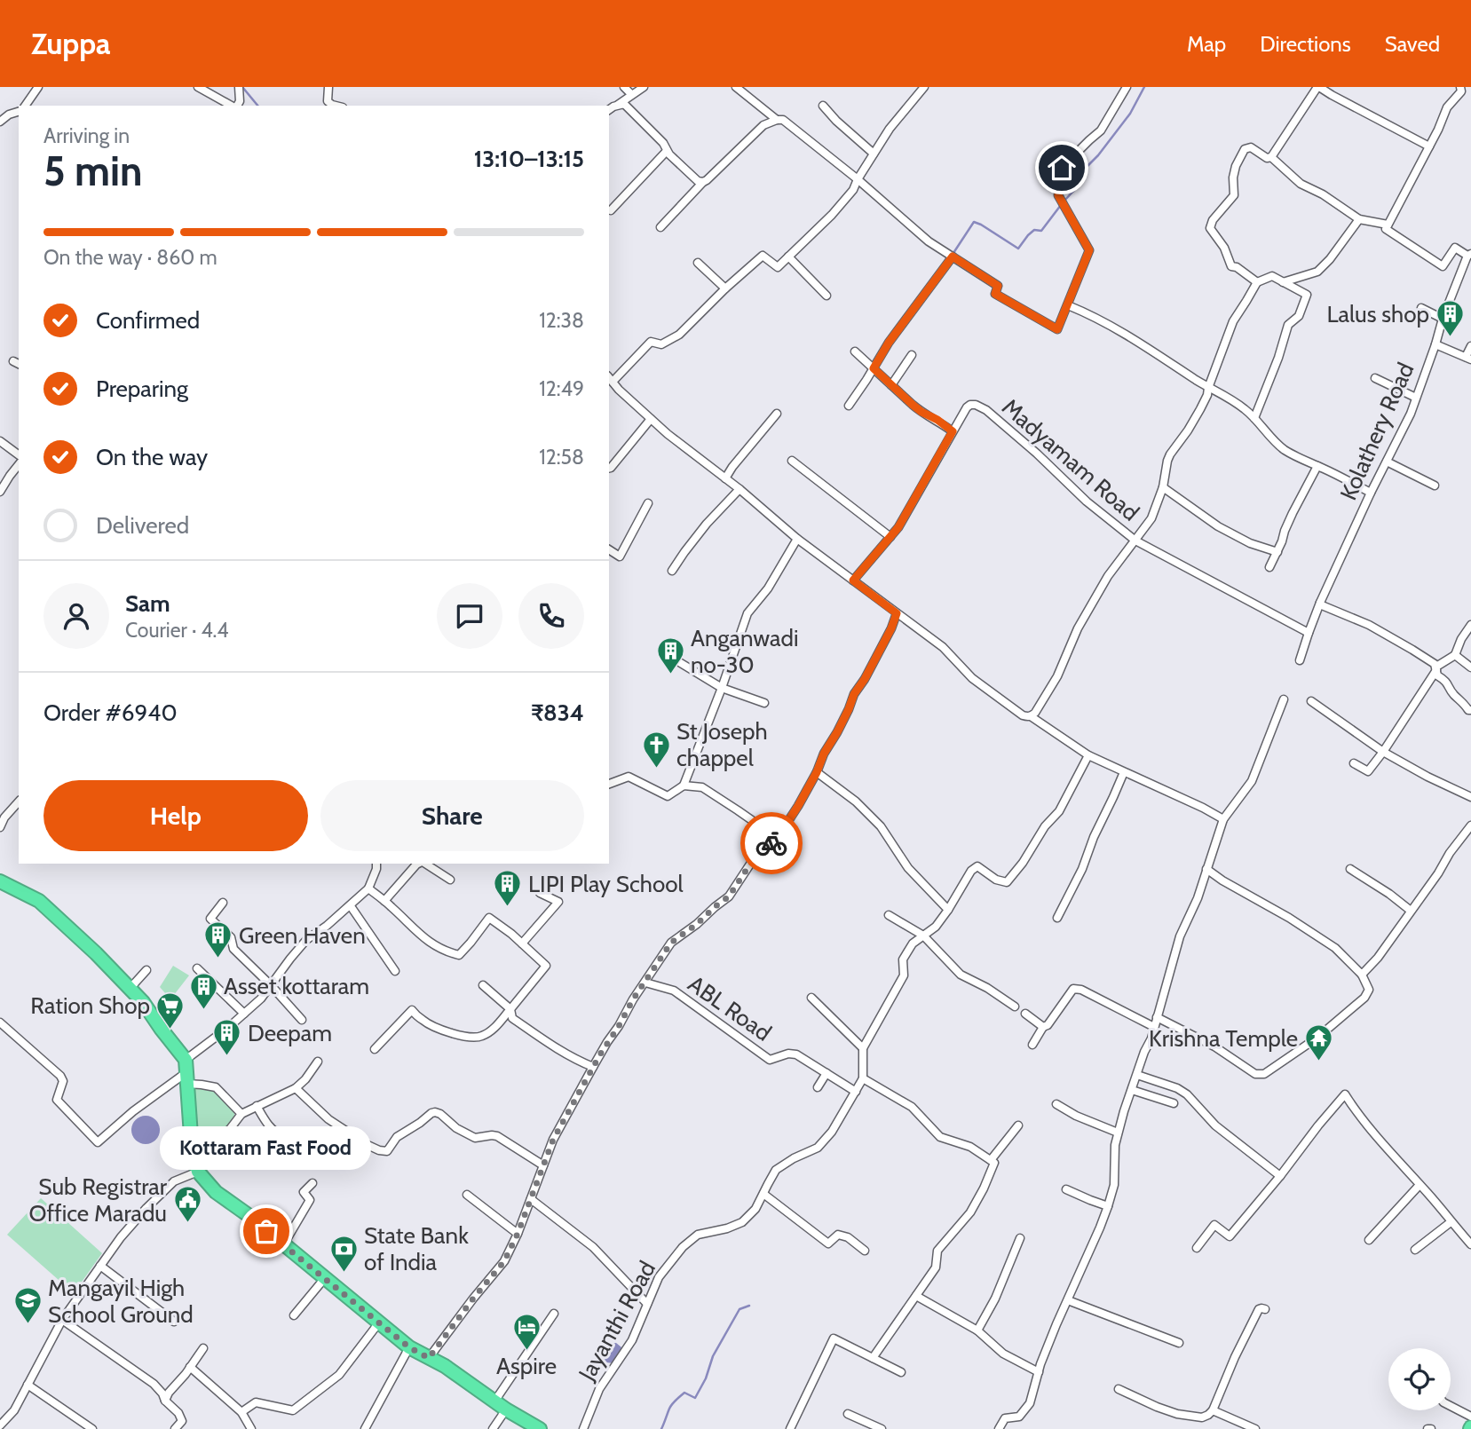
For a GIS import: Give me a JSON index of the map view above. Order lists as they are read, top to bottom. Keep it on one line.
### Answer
{"streets":{"street":["Kolathery Road","Madyamam Road","ABL Road","Jayanthi Road"]},"crossings":[["ABL Road","Jayanthi Road"]],"places":{"building":["Lalus shop","Anganwadi no-30","LIPI Play School","Green Haven","Asset kottaram","Deepam"],"church":["St Joseph chappel"],"supermarket":["Ration Shop"],"temple":["Krishna Temple"],"public building":["Sub Registrar Office Maradu"],"other":["Kottaram Fast Food"],"bank":["State Bank of India"],"school or university":["Mangayil High School Ground"],"hotel":["Aspire"]},"page":{"header":"Zuppa","nav":["Map","Directions","Saved"],"heading":["5 min","Arriving in","13:10–13:15"],"panel":["Sam","Courier · 4.4","Order #6940","₹834"],"bar":"On the way · 860 m","list":[["Confirmed","12:38"],["Preparing","12:49"],["On the way","12:58"],"Delivered"],"buttons":["Help","Share"],"bubble":"Kottaram Fast Food"}}
